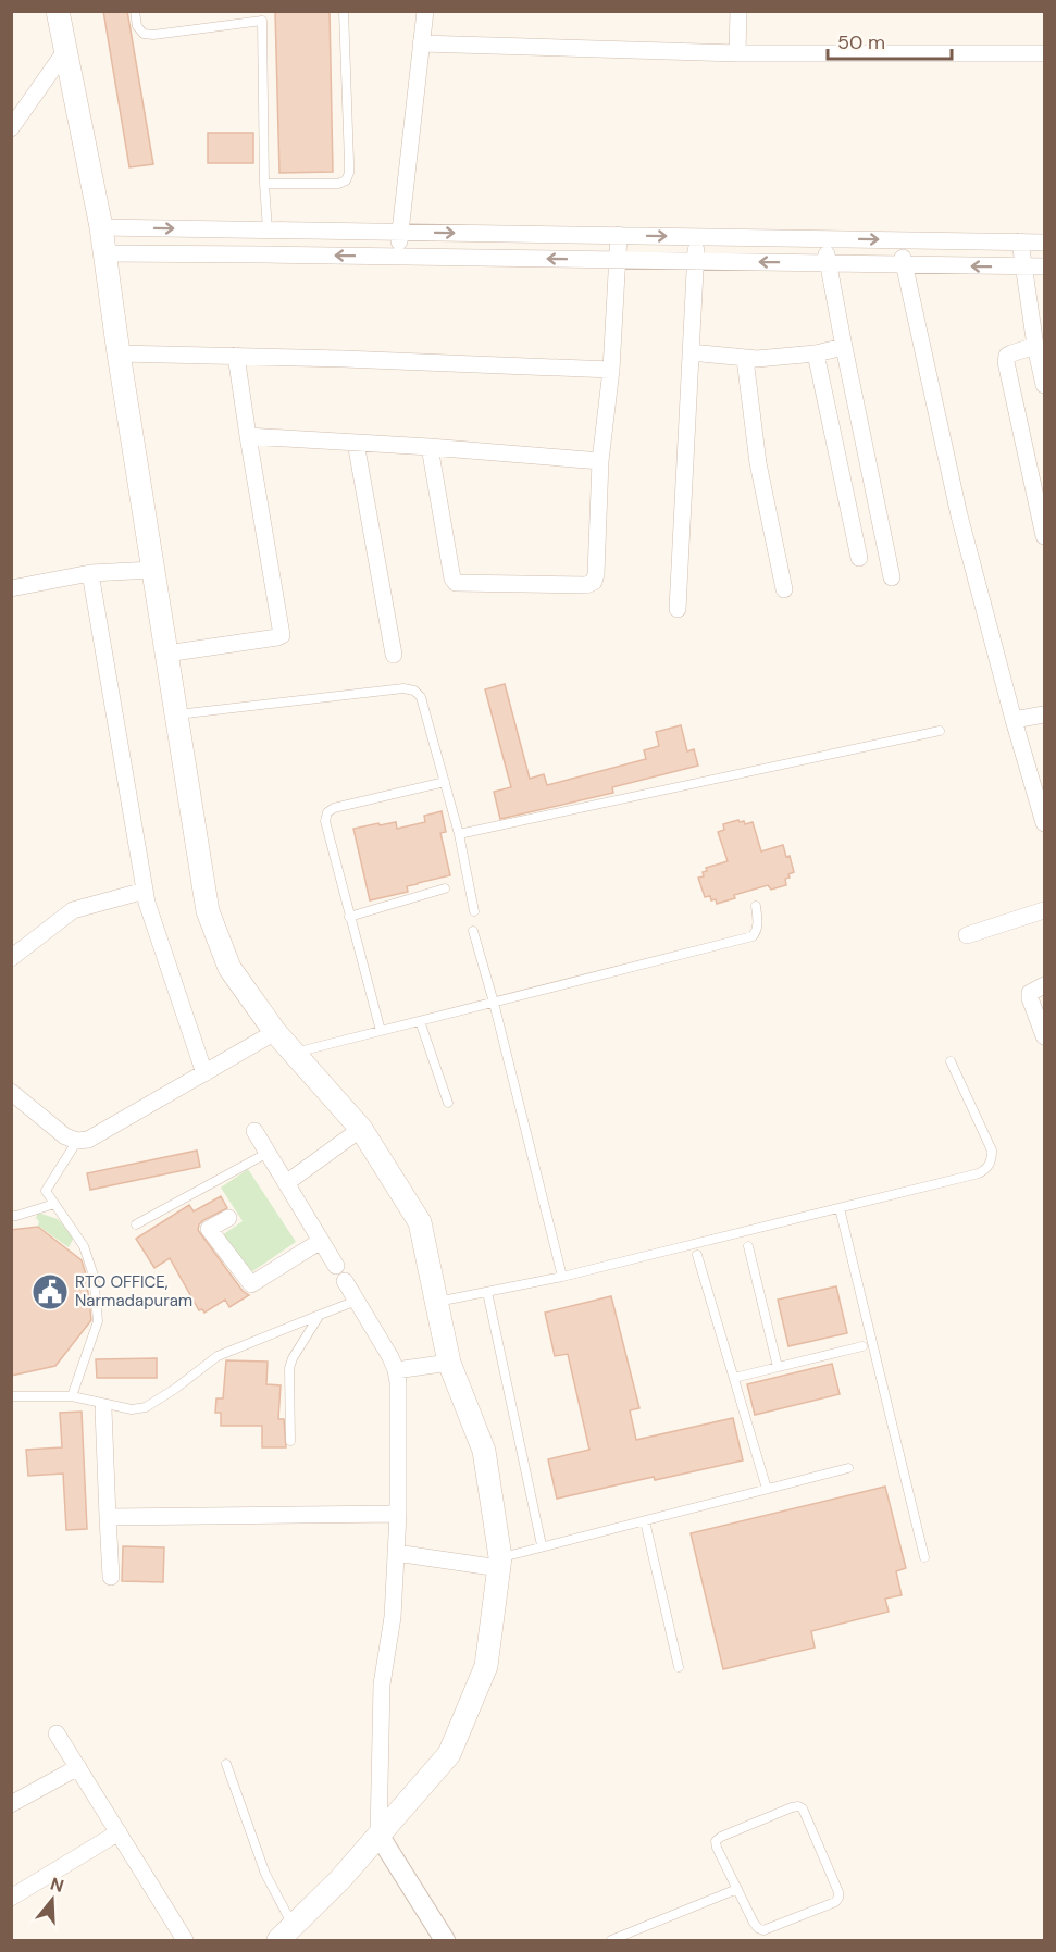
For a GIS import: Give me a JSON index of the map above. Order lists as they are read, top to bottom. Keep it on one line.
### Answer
{"places":{"public building":["RTO OFFICE, Narmadapuram"]},"scale_bar":"50 m","north":"top"}
